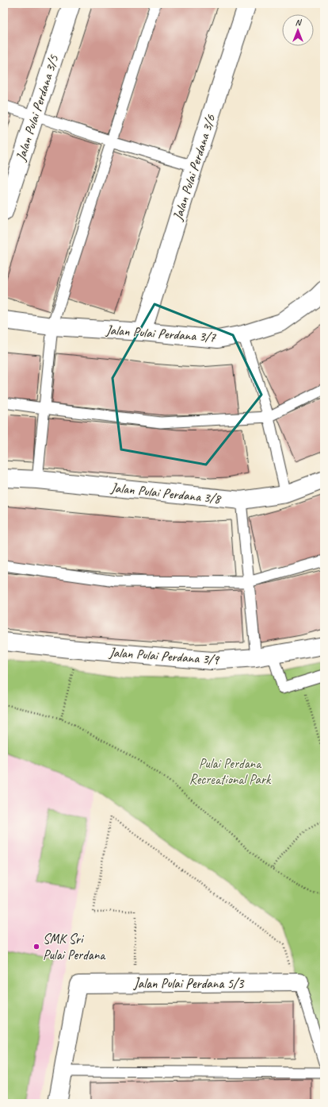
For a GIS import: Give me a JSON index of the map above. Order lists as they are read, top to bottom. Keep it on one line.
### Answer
{"streets":{"street":["Jalan Pulai Perdana 3/5","Jalan Pulai Perdana 3/6","Jalan Pulai Perdana 3/7","Jalan Pulai Perdana 3/8","Jalan Pulai Perdana 3/9","Jalan Pulai Perdana 5/3"]},"crossings":[["Jalan Pulai Perdana 3/6","Jalan Pulai Perdana 3/7"]],"parks":["Pulai Perdana Recreational Park"],"places":["SMK Sri Pulai Perdana"],"north":"top"}
